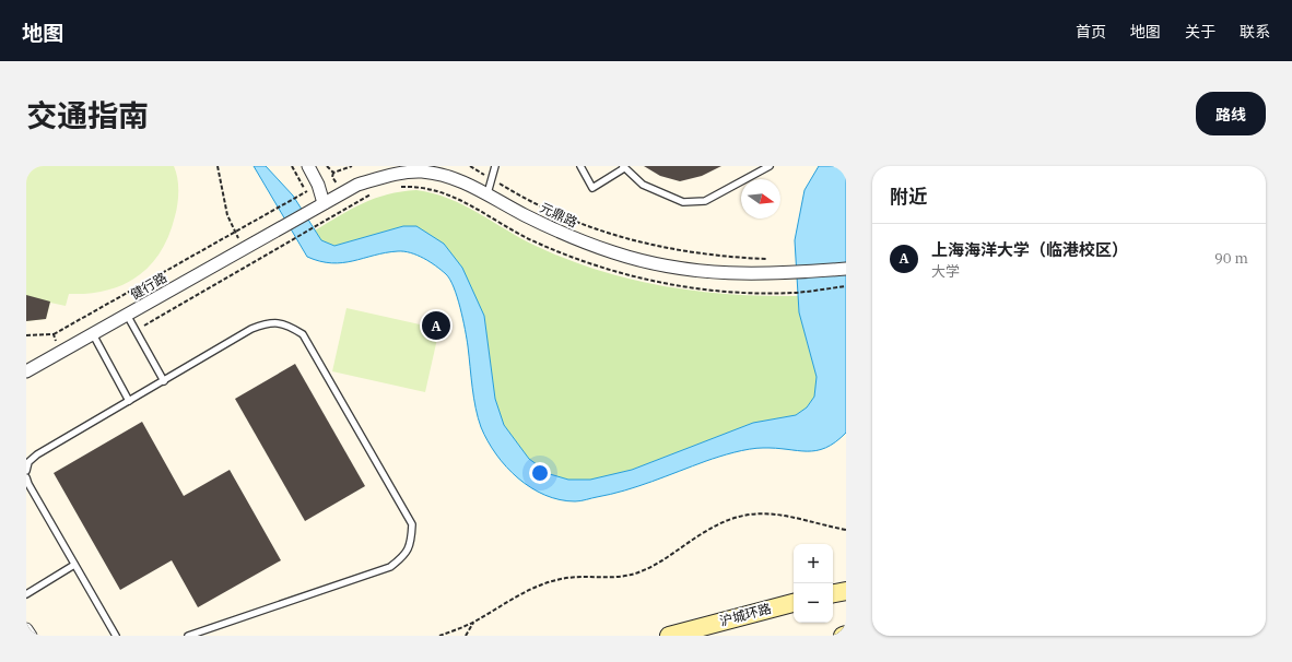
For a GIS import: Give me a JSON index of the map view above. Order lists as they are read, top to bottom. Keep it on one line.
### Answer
{"streets":{"main road":["沪城环路"],"street":["元鼎路","健行路"]},"crossings":[["元鼎路","健行路"]],"north":"right","page":{"header":"地图","nav":["首页","地图","关于","联系"],"title":"交通指南","buttons":"路线","heading":"附近","list":[{"mark":"A","name":"上海海洋大学（临港校区）","note":"大学","value":"90 m"}],"pins":"A","map_buttons":["+","−"]}}
